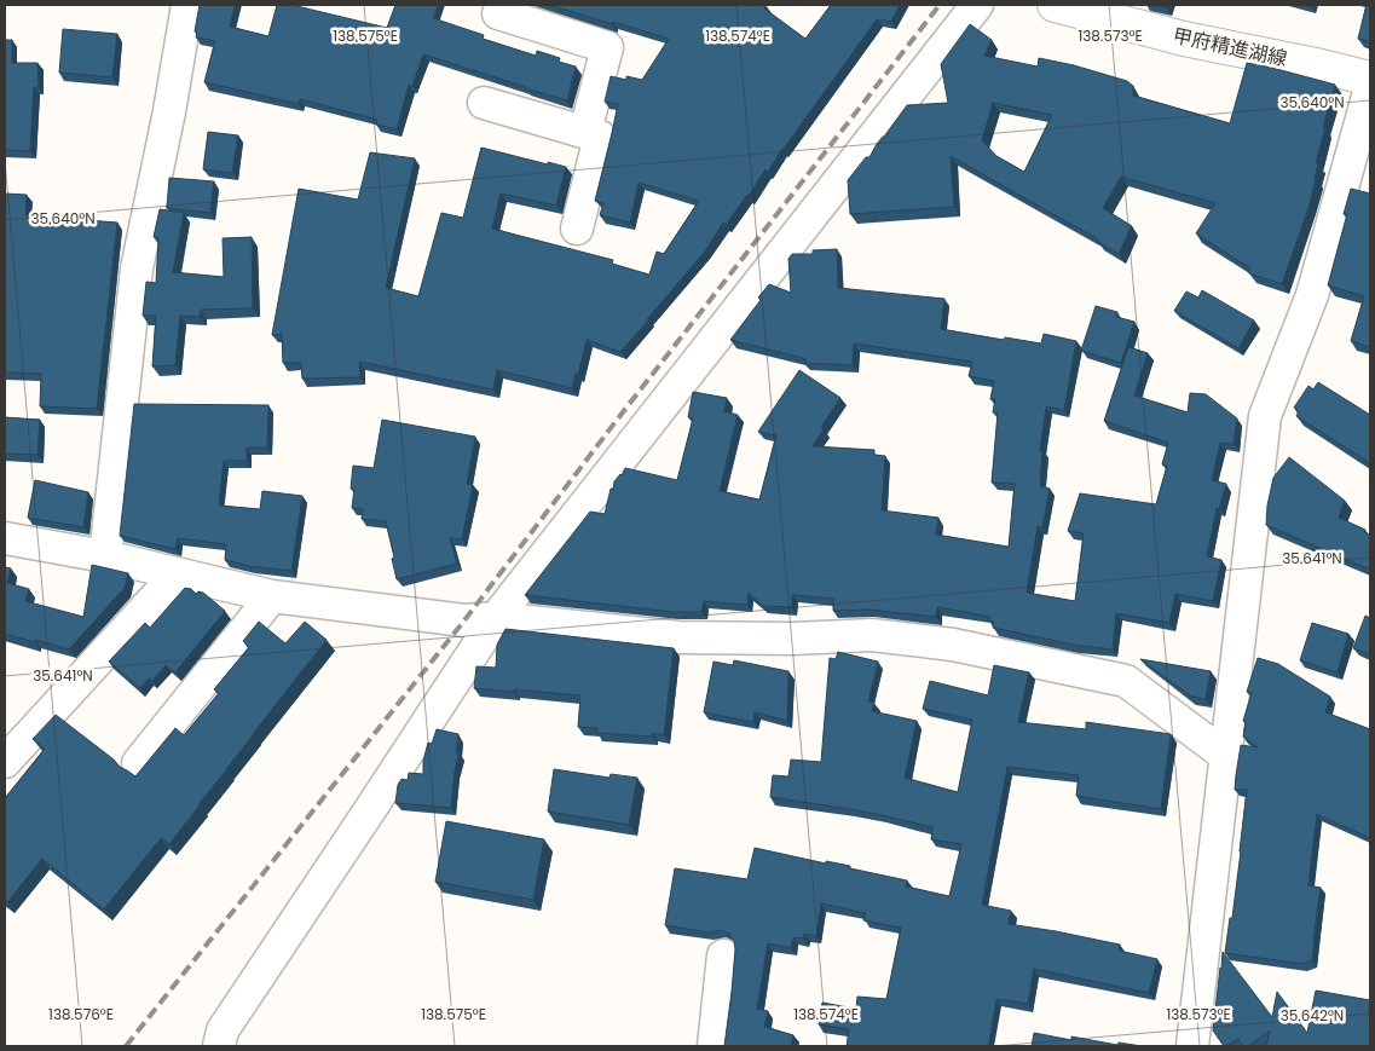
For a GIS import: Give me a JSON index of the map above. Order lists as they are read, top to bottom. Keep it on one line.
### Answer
{"streets":{"main road":["甲府精進湖線"]},"coordinates":["138.575°E","138.574°E","138.573°E","35.640°N","35.641°N","138.576°E","35.642°N"]}
